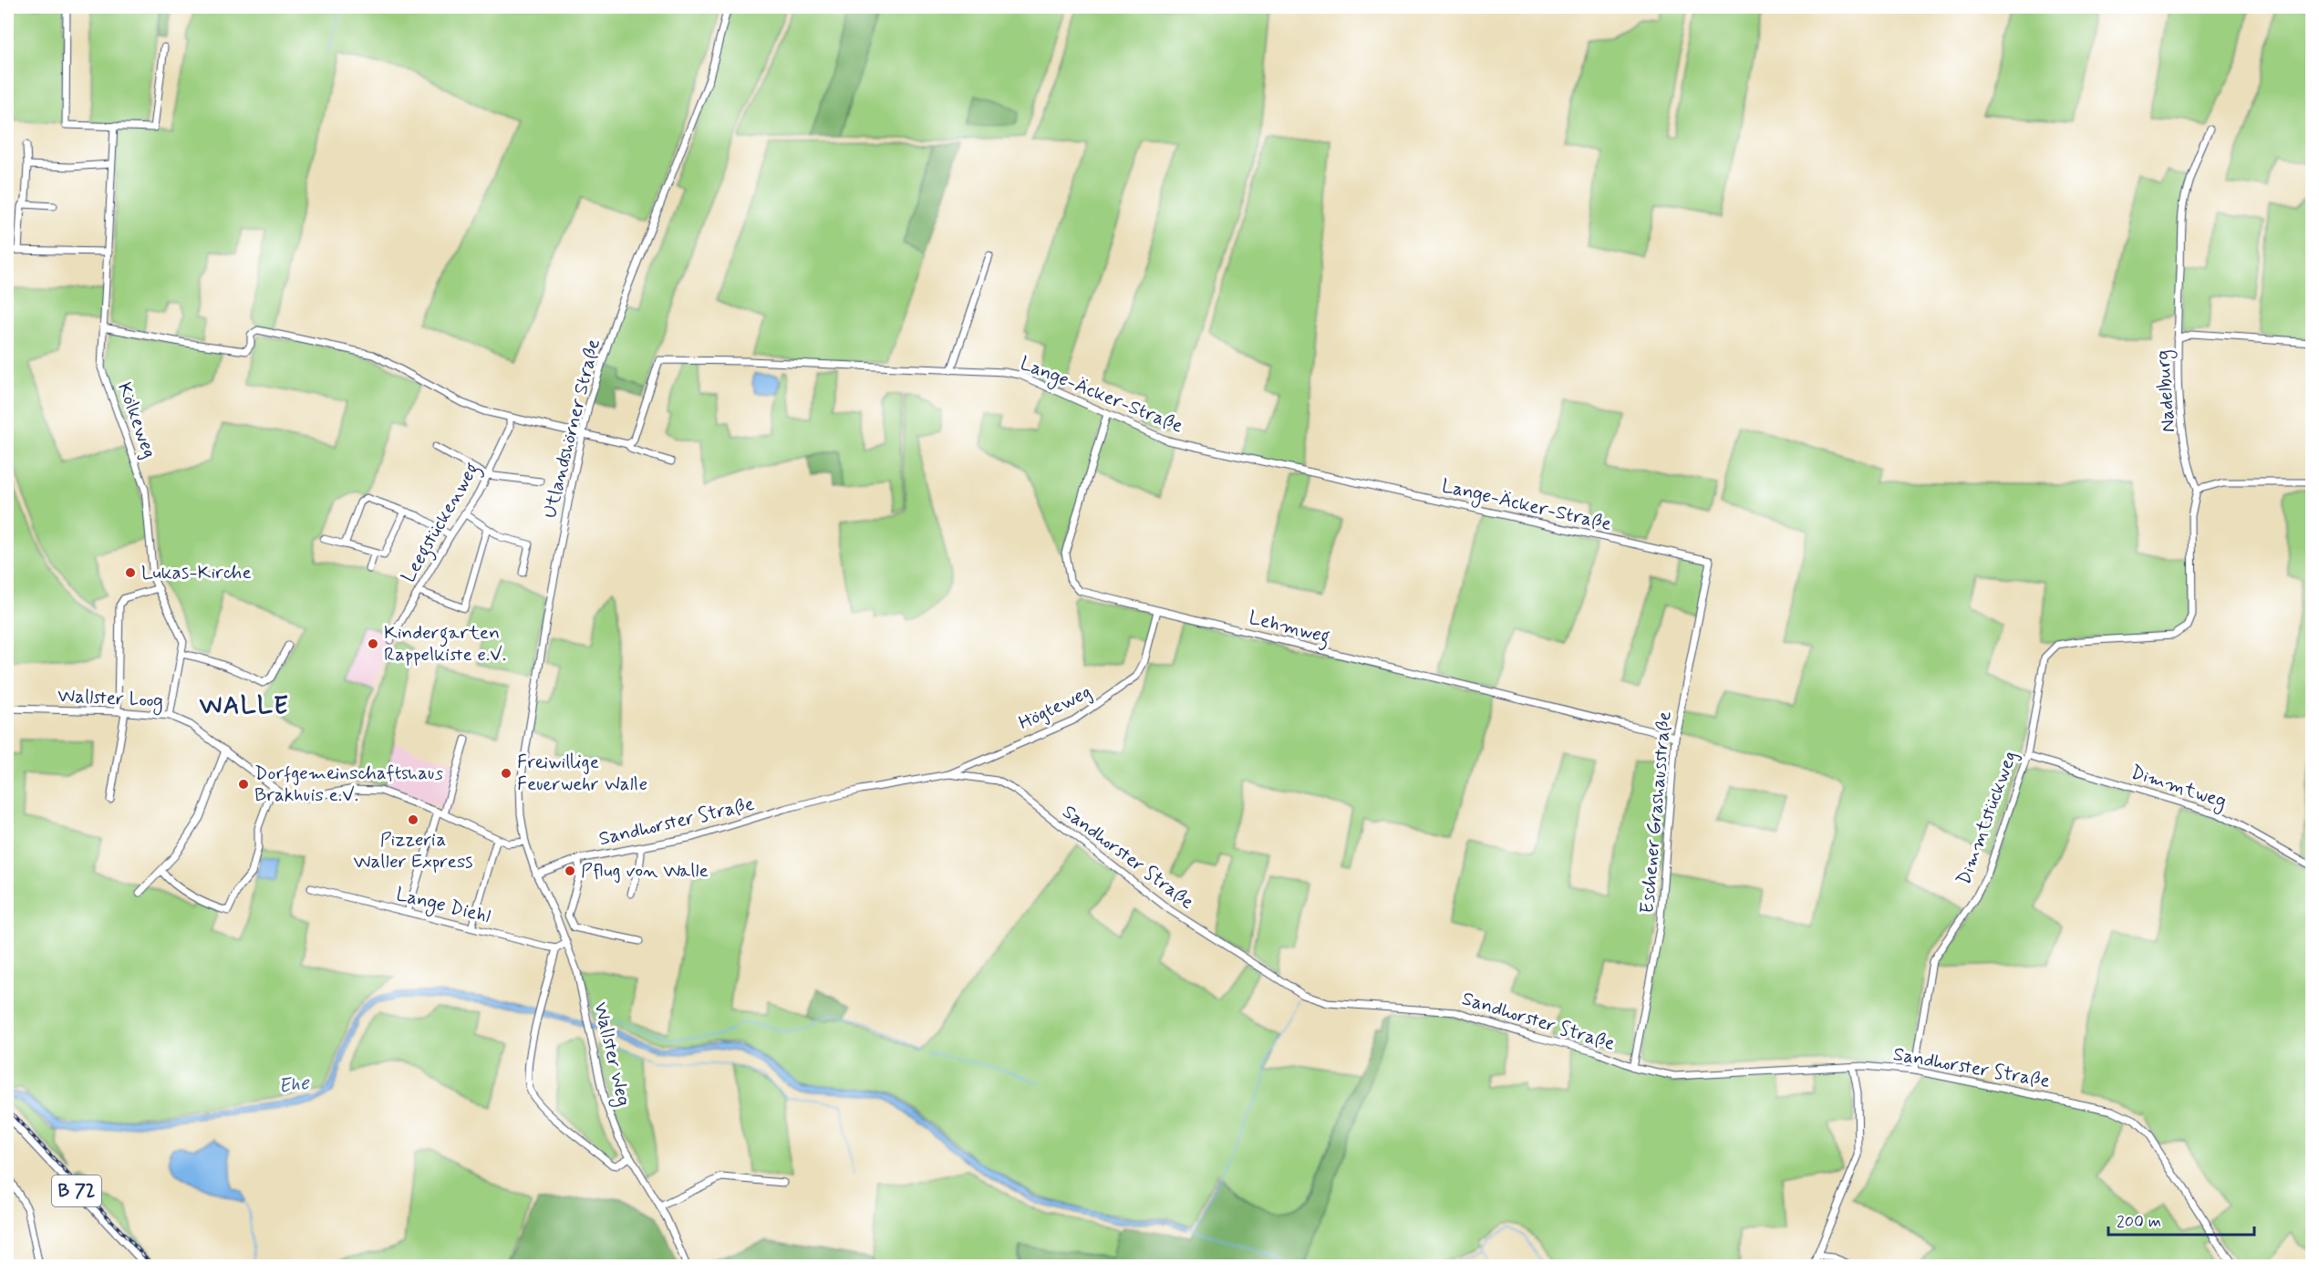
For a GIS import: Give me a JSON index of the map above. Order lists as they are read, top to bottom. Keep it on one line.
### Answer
{"streets":{"main road":["B 72"],"street":["Nadelburg","Lange-Äcker-Straße","Kölkeweg","Utlandshörner Straße","Leegstückenweg","Lehmweg","Wallster Loog","Högteweg","Dimmtweg","Eschener Grashausstraße","Dimmtstückweg","Sandhorster Straße","Lange Diehl","Wallster Weg"]},"crossings":[["Nadelburg","Dimmtstückweg"],["Lange-Äcker-Straße","Lehmweg"],["Lange-Äcker-Straße","Eschener Grashausstraße"],["Kölkeweg","Wallster Loog"],["Utlandshörner Straße","Wallster Loog"],["Utlandshörner Straße","Wallster Weg"],["Lehmweg","Högteweg"],["Lehmweg","Eschener Grashausstraße"],["Wallster Loog","Wallster Weg"],["Högteweg","Sandhorster Straße"],["Dimmtweg","Dimmtstückweg"],["Eschener Grashausstraße","Sandhorster Straße"],["Dimmtstückweg","Sandhorster Straße"],["Sandhorster Straße","Wallster Weg"]],"districts":["WALLE"],"water":["Ehe"],"places":["Lukas-Kirche","Kindergarten Rappelkiste e.V.","Freiwillige Feuerwehr Walle","Dorfgemeinschaftshaus Brakhuis e.V.","Pizzeria Waller Express","Pflug von Walle"],"scale_bar":"200 m"}
